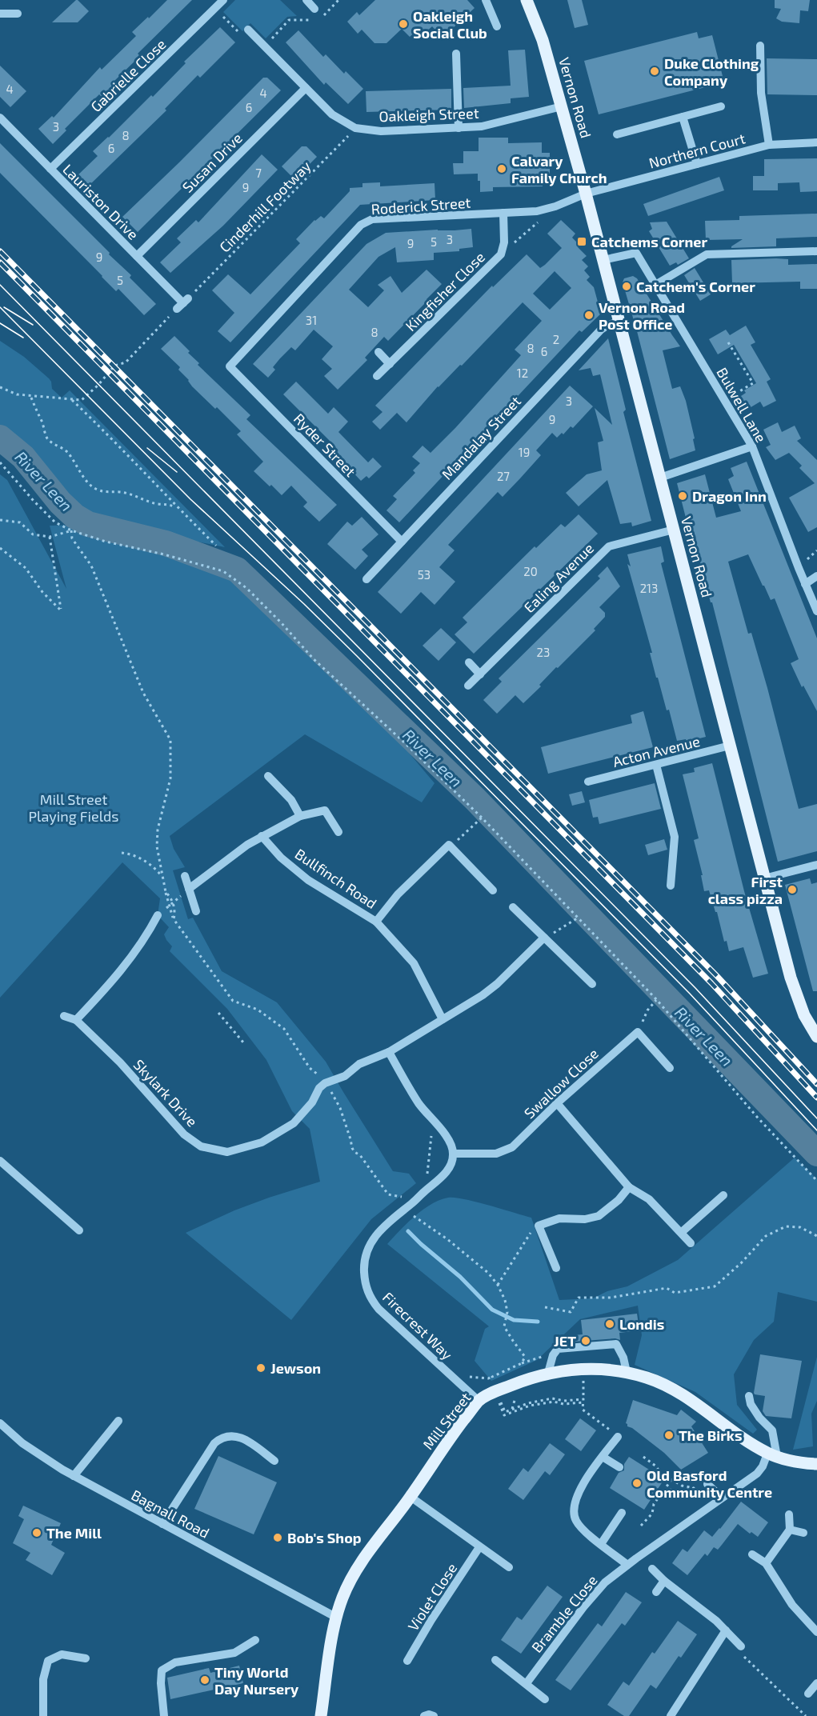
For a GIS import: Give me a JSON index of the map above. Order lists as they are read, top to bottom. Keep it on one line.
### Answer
{"streets":{"main road":["Vernon Road","Mill Street"],"street":["Gabrielle Close","Oakleigh Street","Northern Court","Susan Drive","Lauriston Drive","Roderick Street","Kingfisher Close","Bulwell Lane","Mandalay Street","Ryder Street","Ealing Avenue","Acton Avenue","Bullfinch Road","Swallow Close","Skylark Drive","Firecrest Way","Bagnall Road","Violet Close","Bramble Close"],"path":["Cinderhill Footway"]},"crossings":[["Gabrielle Close","Lauriston Drive"],["Vernon Road","Oakleigh Street"],["Vernon Road","Northern Court"],["Vernon Road","Roderick Street"],["Vernon Road","Bulwell Lane"],["Vernon Road","Mandalay Street"],["Vernon Road","Ealing Avenue"],["Vernon Road","Acton Avenue"],["Oakleigh Street","Susan Drive"],["Oakleigh Street","Cinderhill Footway"],["Northern Court","Roderick Street"],["Susan Drive","Lauriston Drive"],["Lauriston Drive","Cinderhill Footway"],["Roderick Street","Kingfisher Close"],["Roderick Street","Ryder Street"],["Mandalay Street","Ryder Street"],["Bullfinch Road","Skylark Drive"],["Swallow Close","Firecrest Way"],["Firecrest Way","Mill Street"],["Mill Street","Bagnall Road"],["Mill Street","Bramble Close"]],"water":["River Leen"],"parks":["Mill Street Playing Fields"],"places":{"other":["Oakleigh Social Club","Duke Clothing Company","Calvary Family Church","Catchem's Corner","Vernon Road Post Office","Dragon Inn","First class pizza","Londis","JET","Jewson","The Birks","Old Basford Community Centre","The Mill","Bob's Shop","Tiny World Day Nursery"],"transit":["Catchems Corner"]},"house_numbers":["4","4","6","3","8","6","7","9","3","5","9","9","5","31","8","2","8","6","12","3","9","19","27","20","53","213","23"]}
